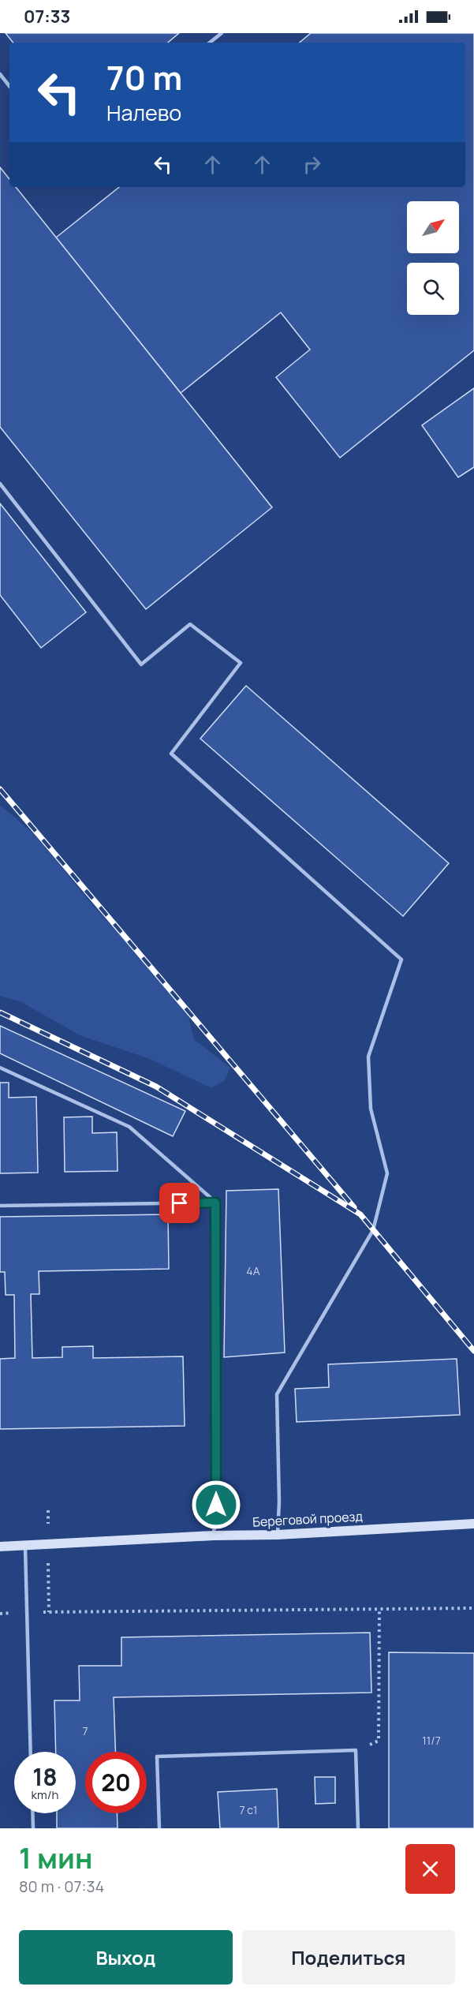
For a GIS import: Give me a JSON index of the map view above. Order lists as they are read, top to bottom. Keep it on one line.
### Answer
{"streets":{"street":["Береговой проезд"]},"house_numbers":["4А","7","11/7","7 с1"],"north":"top right","page":{"status":"07:33","turn":["70 m","Налево"],"speed":"18 km/h","limit":"20","heading":["1 мин","80 m · 07:34"],"buttons":["Выход","Поделиться"]}}
